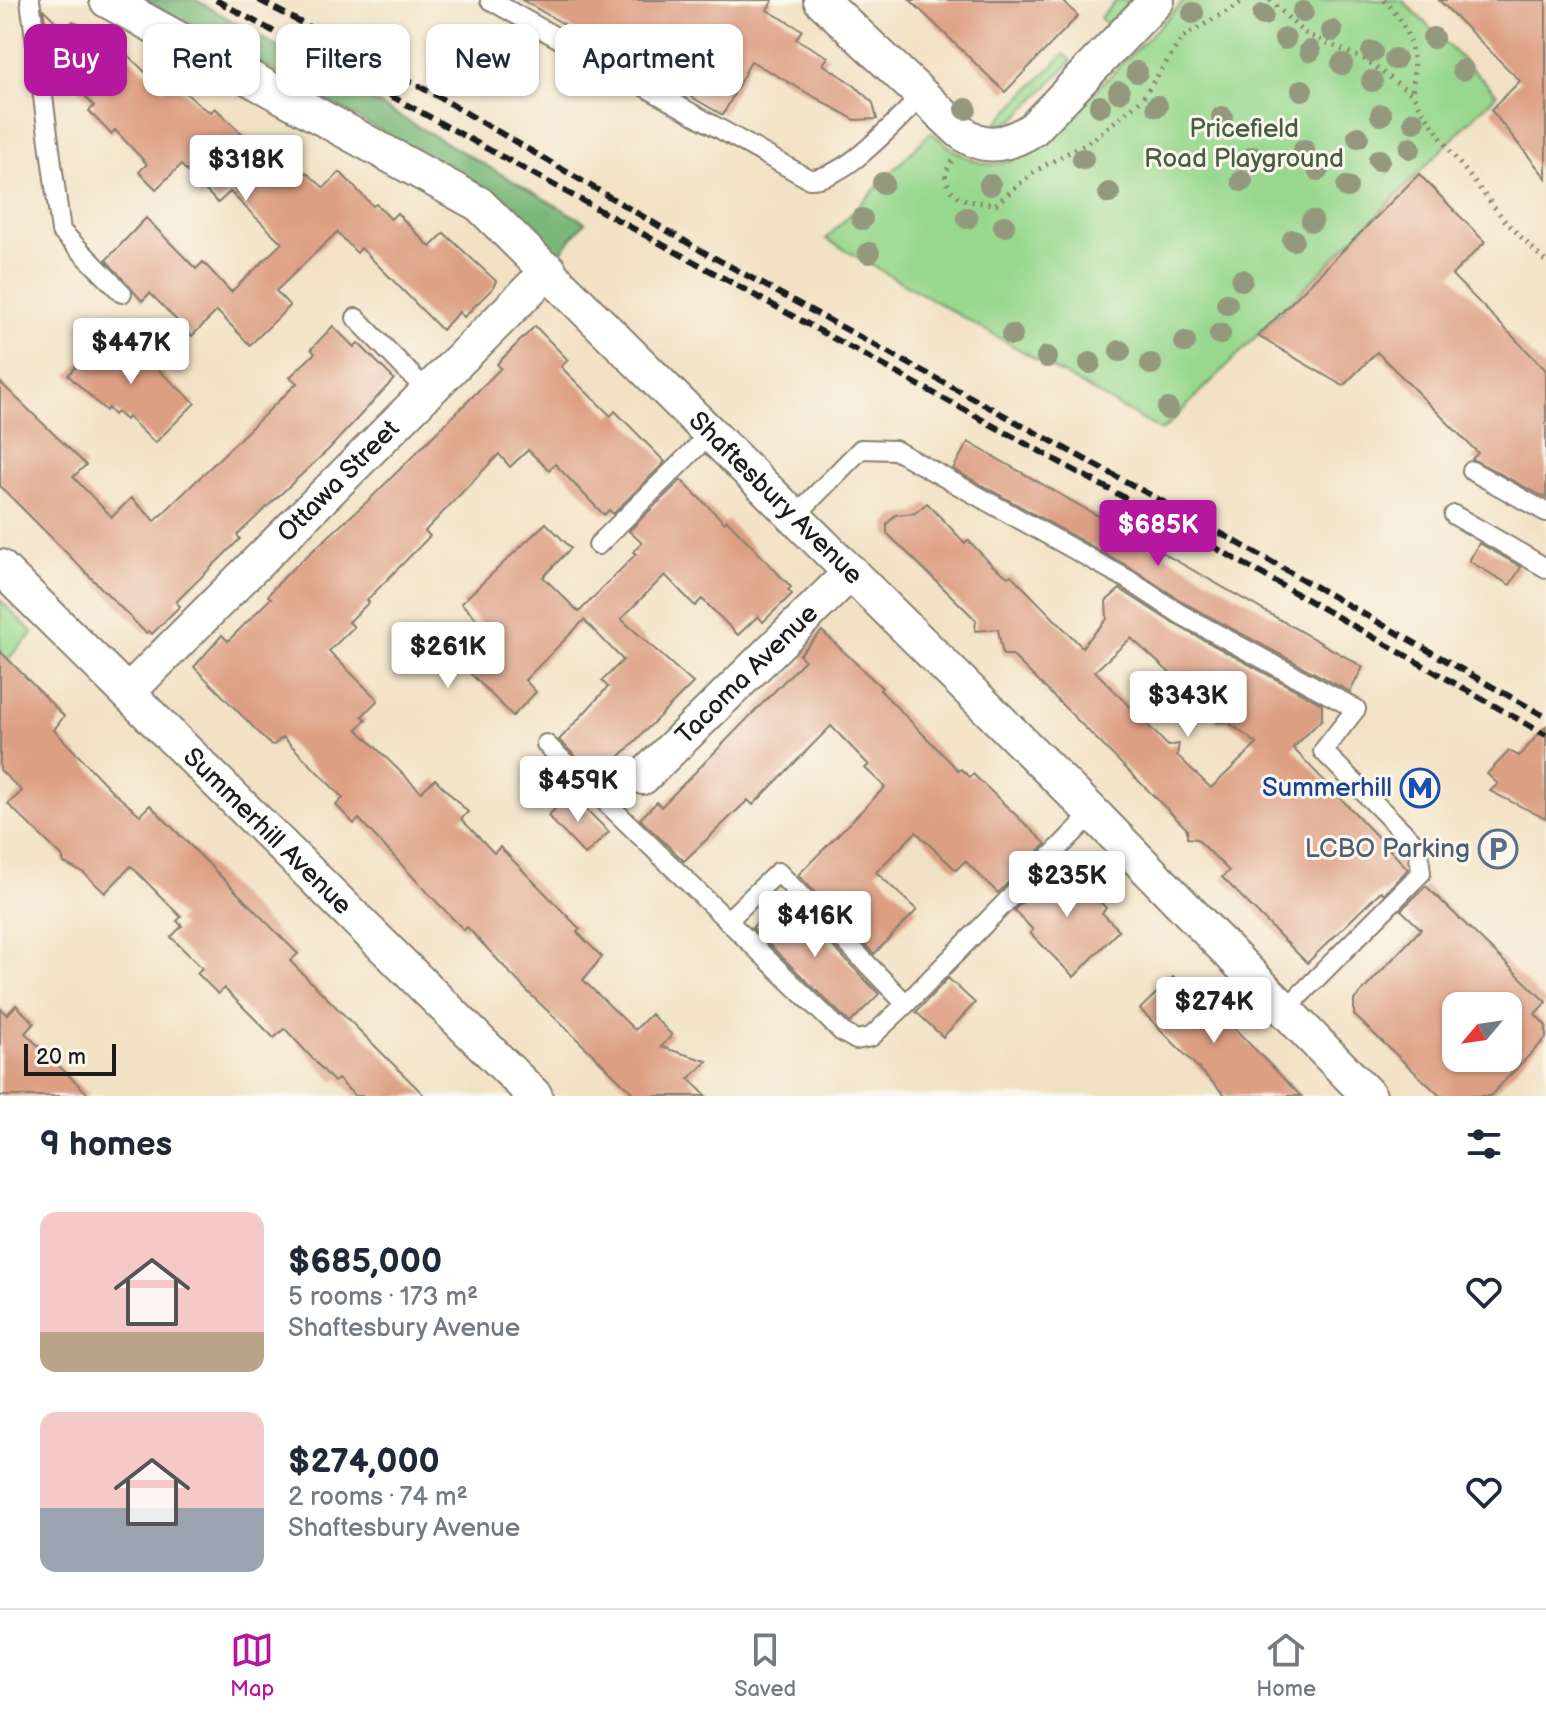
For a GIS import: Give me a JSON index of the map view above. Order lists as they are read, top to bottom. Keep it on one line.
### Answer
{"streets":{"street":["Ottawa Street","Shaftesbury Avenue","Tacoma Avenue","Summerhill Avenue"]},"crossings":[["Ottawa Street","Shaftesbury Avenue"],["Ottawa Street","Summerhill Avenue"],["Shaftesbury Avenue","Tacoma Avenue"]],"parks":["Pricefield Road Playground"],"places":{"metro station":["Summerhill"],"parking":["LCBO Parking"]},"scale_bar":"20 m","north":"bottom left","page":{"chip":["Buy","Rent","Filters","New","Apartment"],"price":["$318K","$447K","$685K","$261K","$343K","$459K","$235K","$416K","$274K"],"scale":"20 m","heading":"9 homes","list":[{"name":"$685,000","note":"5 rooms · 173 m² · Shaftesbury Avenue"},{"name":"$274,000","note":"2 rooms · 74 m² · Shaftesbury Avenue"}],"tabs":["Map","Saved","Home"]}}
